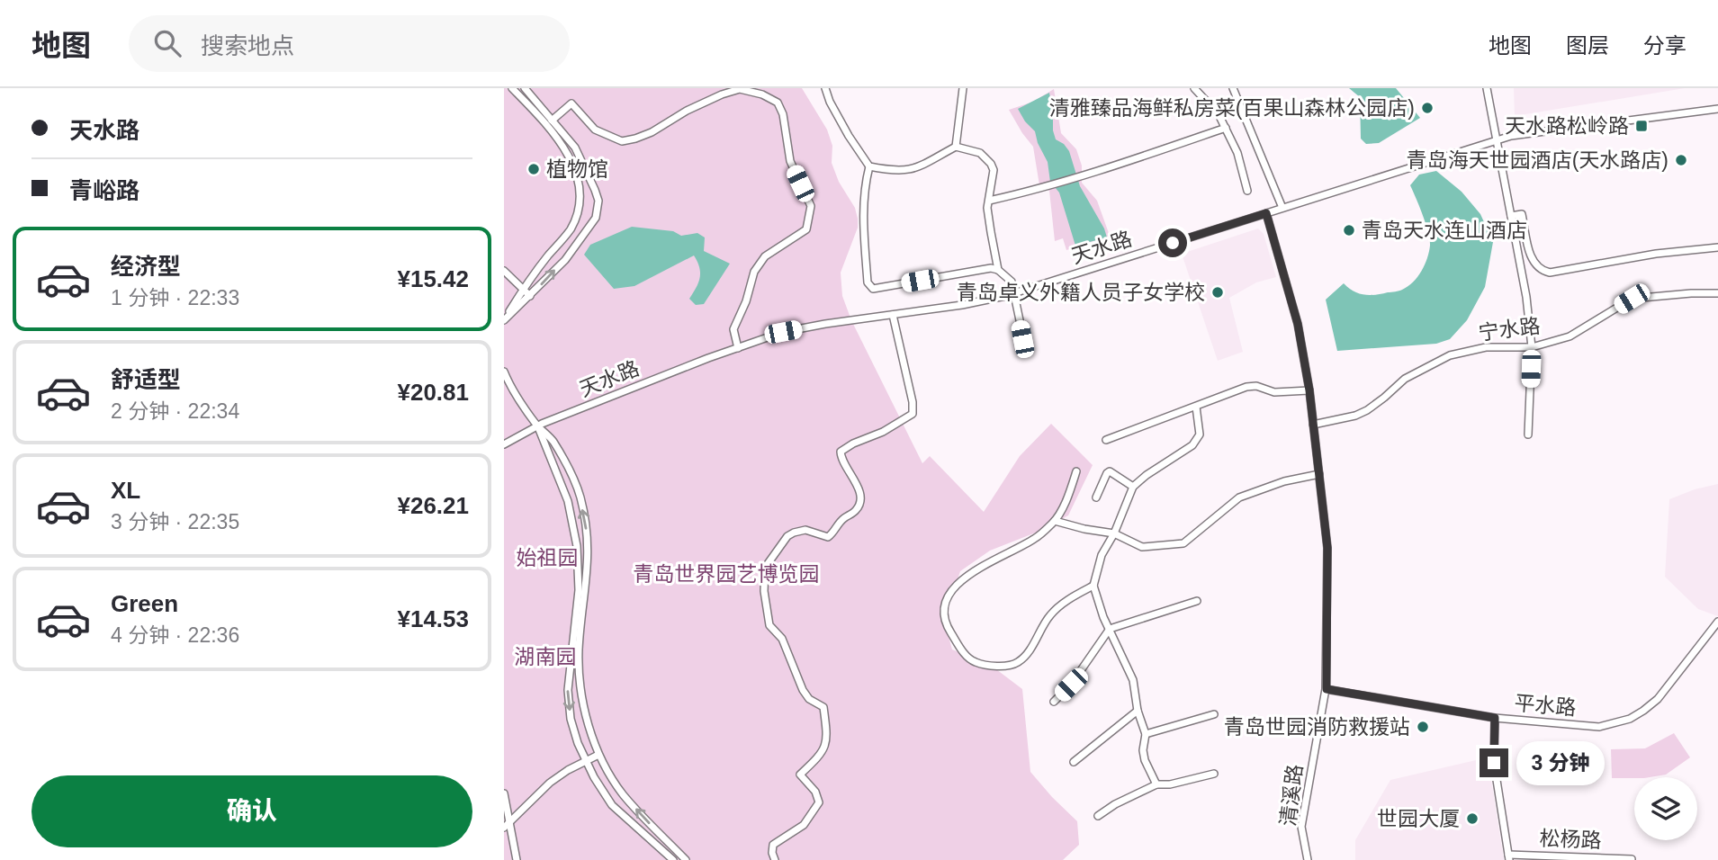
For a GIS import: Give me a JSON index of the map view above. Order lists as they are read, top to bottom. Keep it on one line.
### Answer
{"streets":{"street":["天水路","宁水路","平水路","清溪路","松杨路"]},"crossings":[["天水路","清溪路"],["宁水路","清溪路"],["平水路","清溪路"]],"parks":["始祖园","青岛世界园艺博览园","湖南园"],"places":{"other":["清雅臻品海鲜私房菜(百果山森林公园店)","青岛海天世园酒店(天水路店)","植物馆","青岛天水连山酒店","青岛卓义外籍人员子女学校","青岛世园消防救援站","世园大厦"],"transit":["天水路松岭路"]},"page":{"header":"地图","search":"搜索地点","nav":["地图","图层","分享"],"banner":["天水路","青峪路"],"list":[{"name":"经济型","note":"1 分钟 · 22:33","value":"¥15.42"},{"name":"舒适型","note":"2 分钟 · 22:34","value":"¥20.81"},{"name":"XL","note":"3 分钟 · 22:35","value":"¥26.21"},{"name":"Green","note":"4 分钟 · 22:36","value":"¥14.53"}],"bubble":"3 分钟","buttons":"确认"}}
